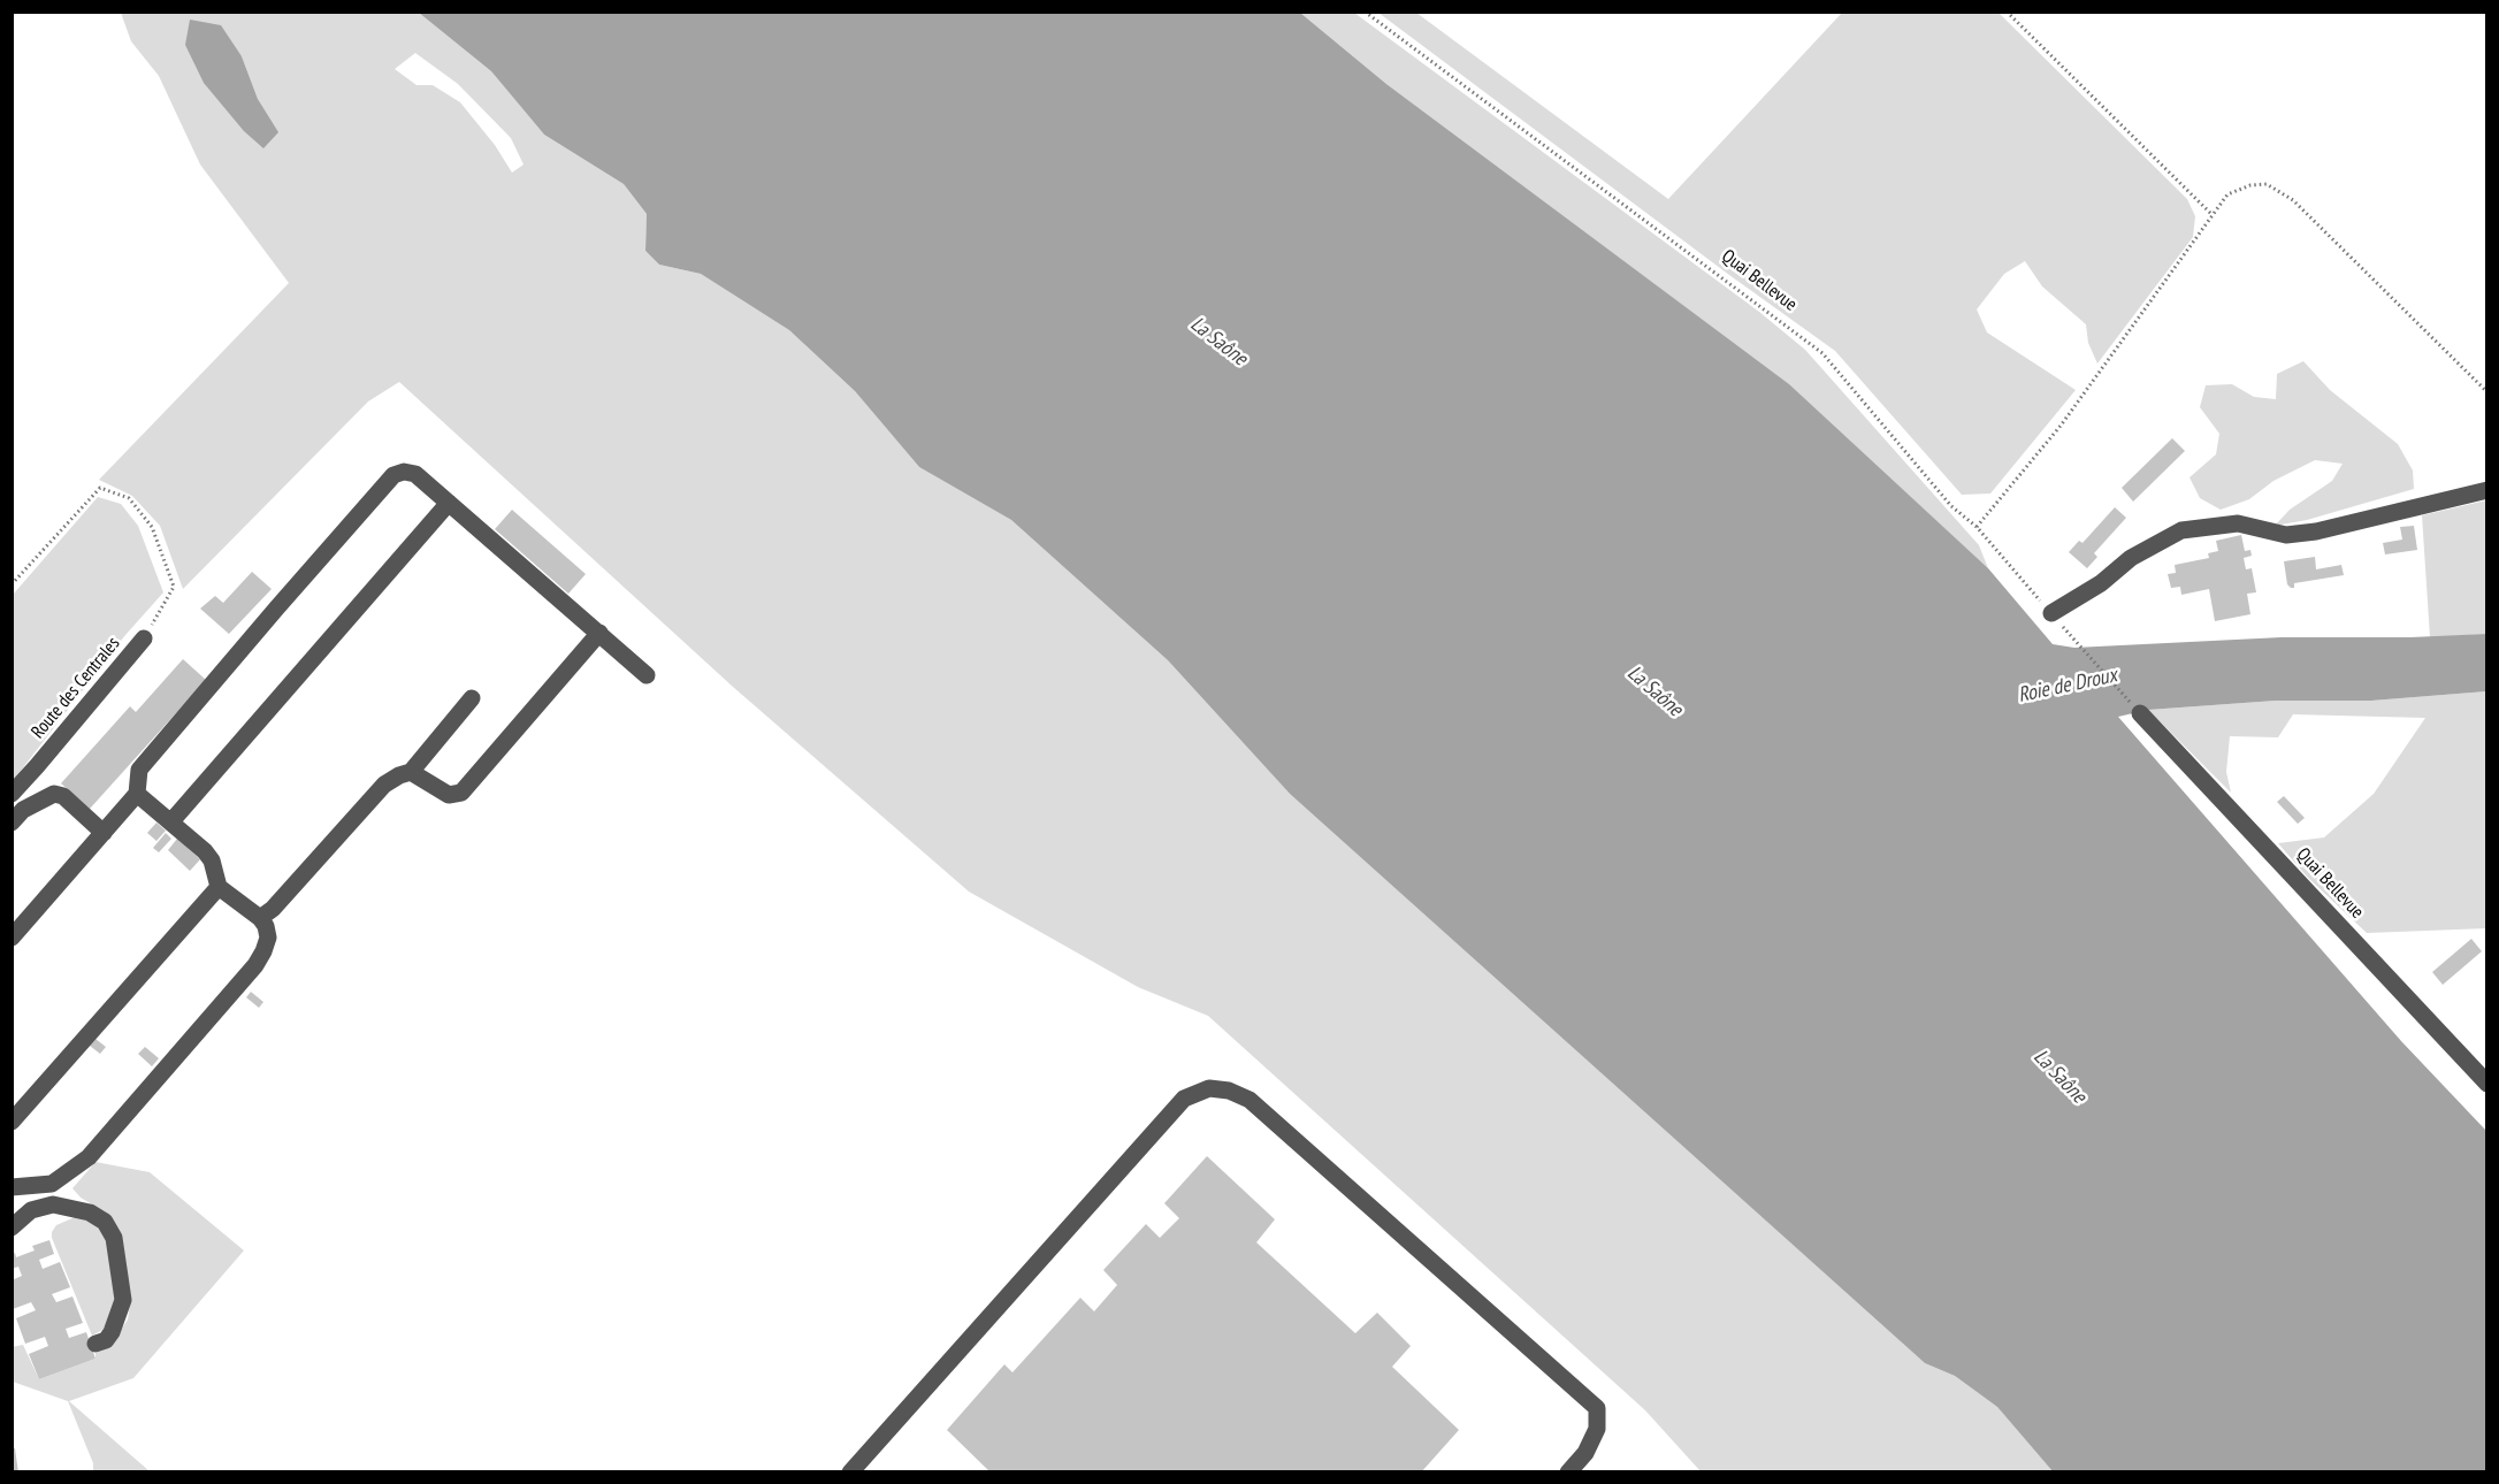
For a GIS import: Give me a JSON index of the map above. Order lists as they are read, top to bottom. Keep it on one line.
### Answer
{"streets":{"street":["Quai Bellevue","Route des Centrales"]},"water":["La Saône","Roie de Droux"]}
